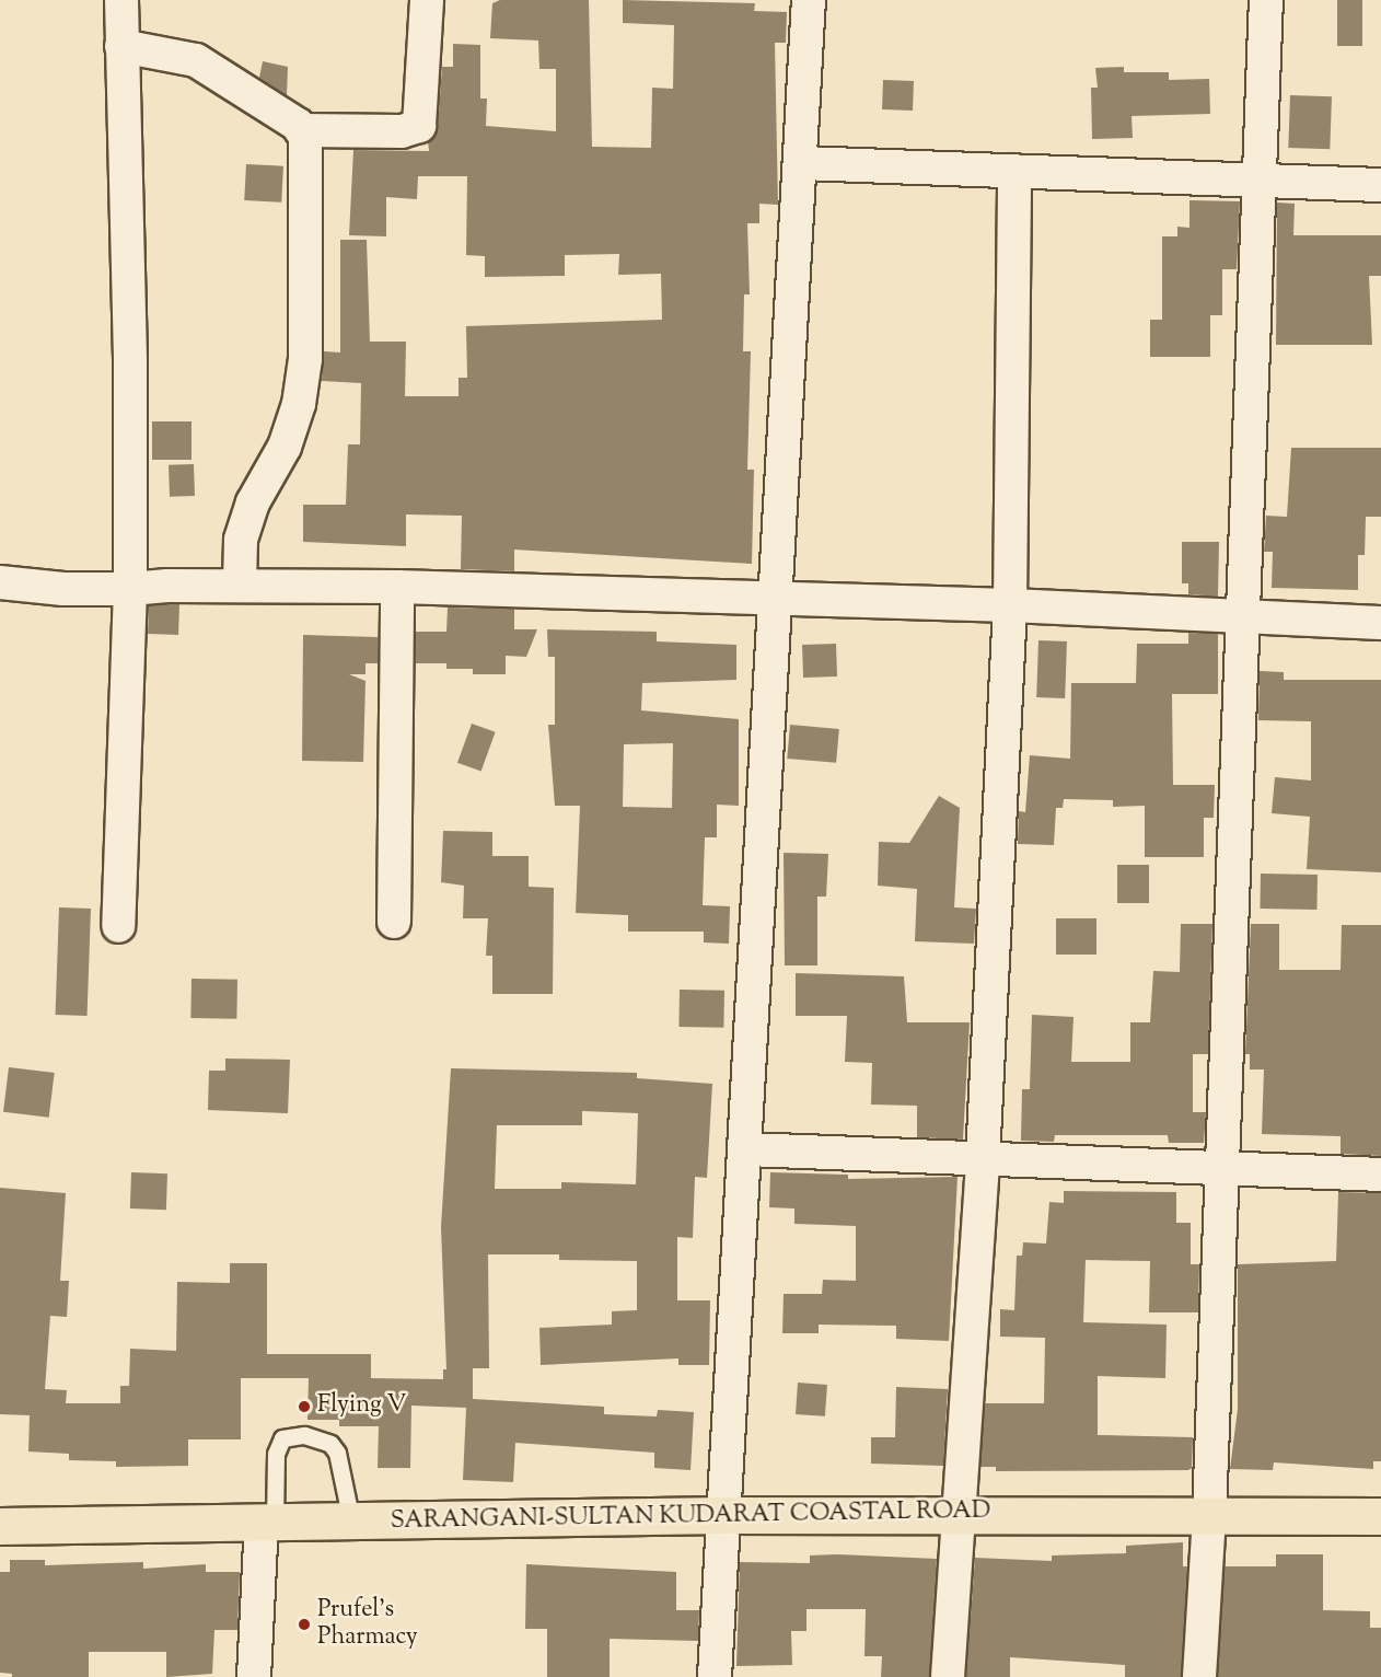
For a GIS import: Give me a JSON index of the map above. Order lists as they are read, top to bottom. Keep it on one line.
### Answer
{"streets":{"main road":["SARANGANI-SULTAN KUDARAT COASTAL ROAD"]},"places":["Flying V","Prufel's Pharmacy"]}
